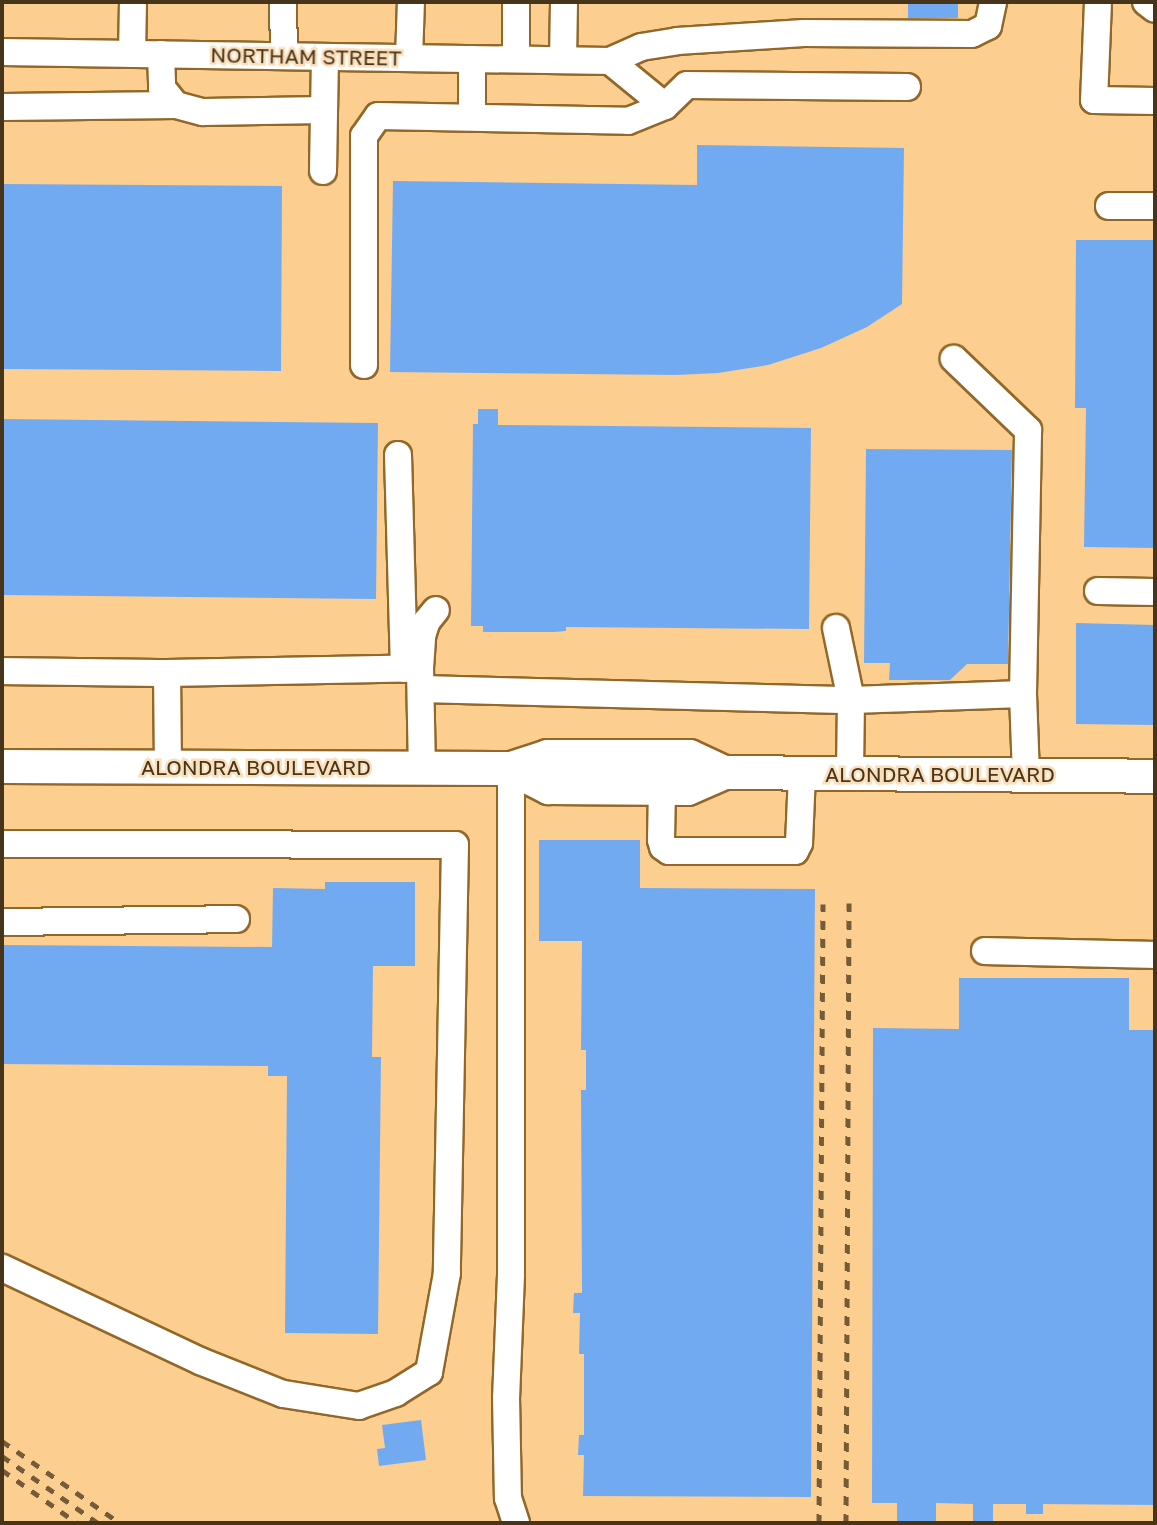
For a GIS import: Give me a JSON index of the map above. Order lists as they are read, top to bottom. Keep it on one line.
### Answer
{"streets":{"main road":["ALONDRA BOULEVARD"],"lane":["NORTHAM STREET"]}}
